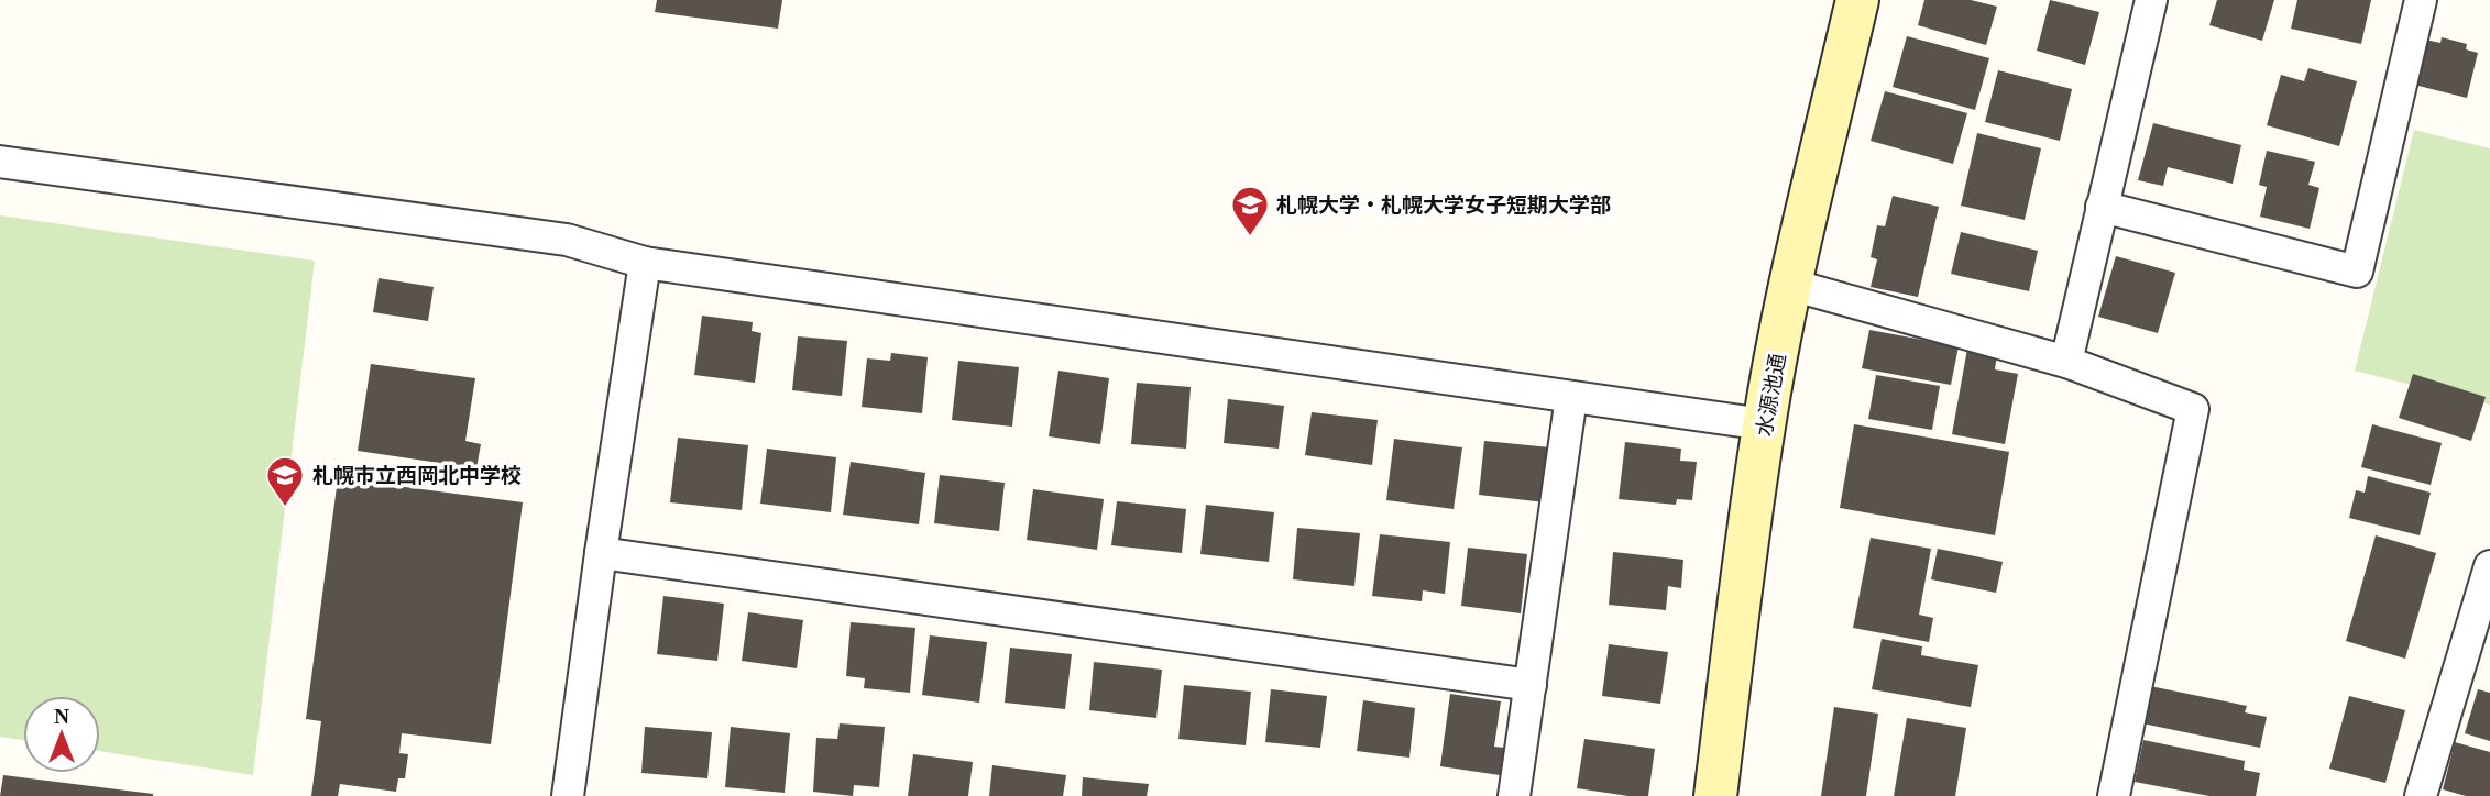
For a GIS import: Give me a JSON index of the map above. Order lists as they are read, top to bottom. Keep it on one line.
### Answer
{"streets":{"street":["水源池通"]},"places":{"school or university":["札幌大学・札幌大学女子短期大学部","札幌市立西岡北中学校"]},"north":"top"}
